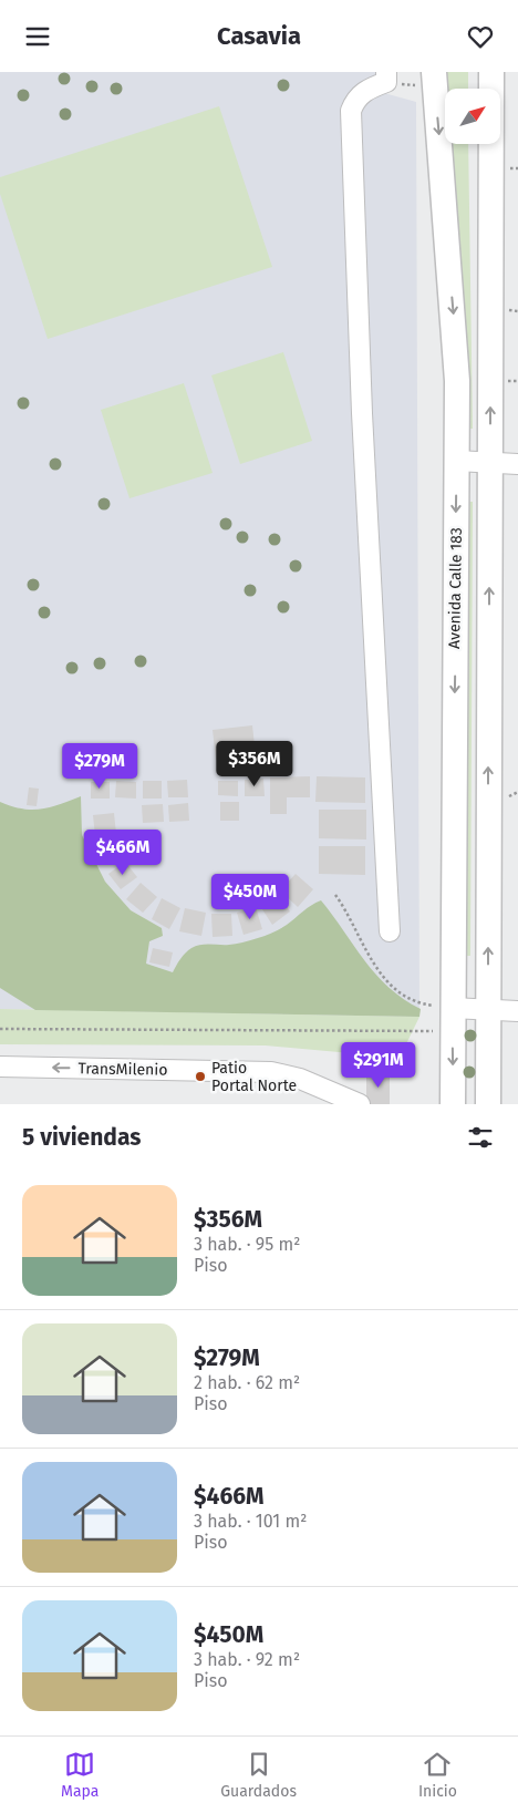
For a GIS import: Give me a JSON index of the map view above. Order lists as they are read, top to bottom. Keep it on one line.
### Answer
{"streets":{"main road":["Avenida Calle 183"],"street":["TransMilenio"]},"one_way":["TransMilenio"],"places":["Patio Portal Norte"],"north":"top right","page":{"header":"Casavia","price":["$356M","$279M","$466M","$450M","$291M"],"heading":"5 viviendas","list":[{"name":"$356M","note":"3 hab. · 95 m² · Piso"},{"name":"$279M","note":"2 hab. · 62 m² · Piso"},{"name":"$466M","note":"3 hab. · 101 m² · Piso"},{"name":"$450M","note":"3 hab. · 92 m² · Piso"}],"tabs":["Mapa","Guardados","Inicio"]}}
